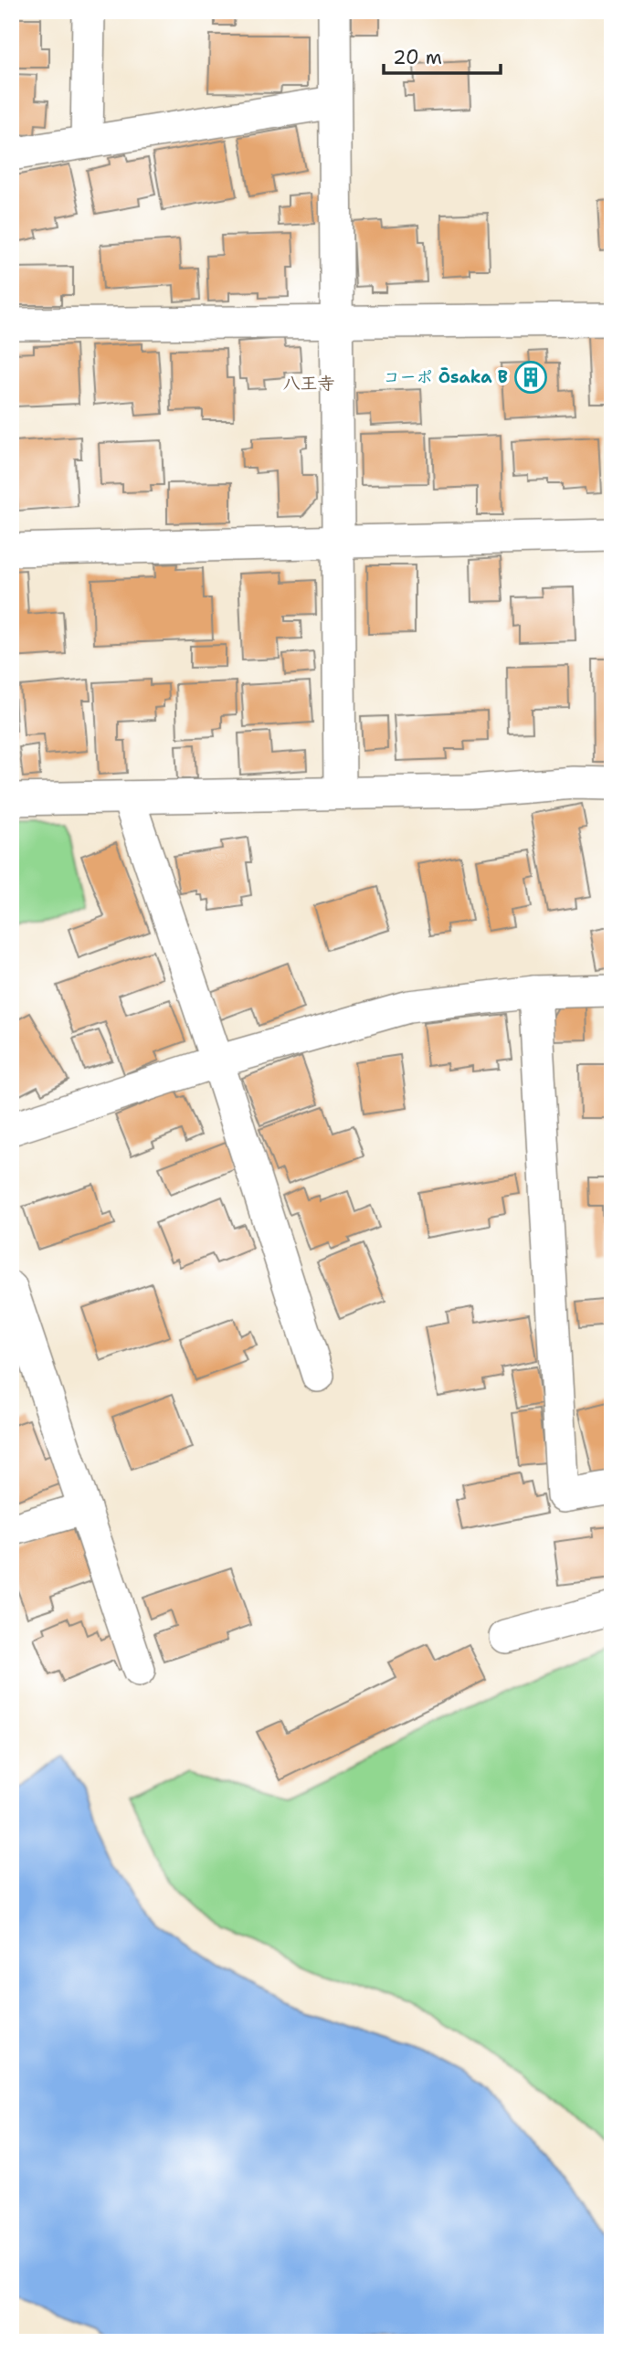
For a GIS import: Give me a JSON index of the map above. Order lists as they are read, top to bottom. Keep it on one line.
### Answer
{"districts":["八王寺"],"places":{"building":["コーポ Ōsaka B"]},"scale_bar":"20 m"}
